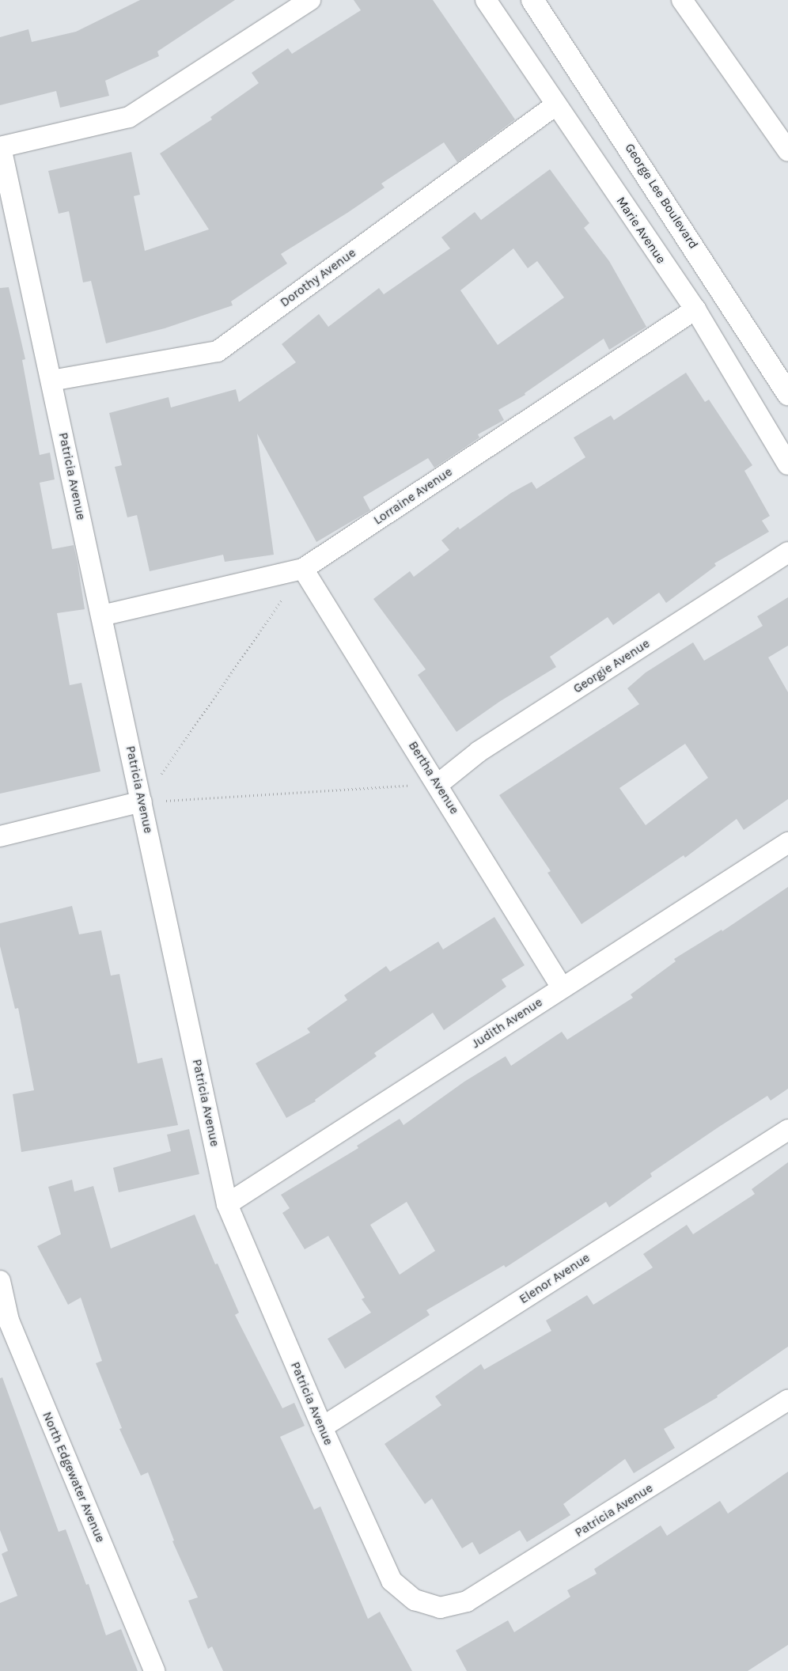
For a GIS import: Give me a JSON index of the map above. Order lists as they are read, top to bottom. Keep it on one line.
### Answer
{"streets":{"main road":["George Lee Boulevard"],"street":["Marie Avenue","Dorothy Avenue","Patricia Avenue","Lorraine Avenue","Georgie Avenue","Bertha Avenue","Judith Avenue","Elenor Avenue","North Edgewater Avenue"]},"crossings":[["Marie Avenue","Dorothy Avenue"],["Marie Avenue","Lorraine Avenue"],["Dorothy Avenue","Patricia Avenue"],["Patricia Avenue","Lorraine Avenue"],["Patricia Avenue","Judith Avenue"],["Patricia Avenue","Elenor Avenue"],["Lorraine Avenue","Bertha Avenue"],["Georgie Avenue","Bertha Avenue"],["Bertha Avenue","Judith Avenue"]]}
